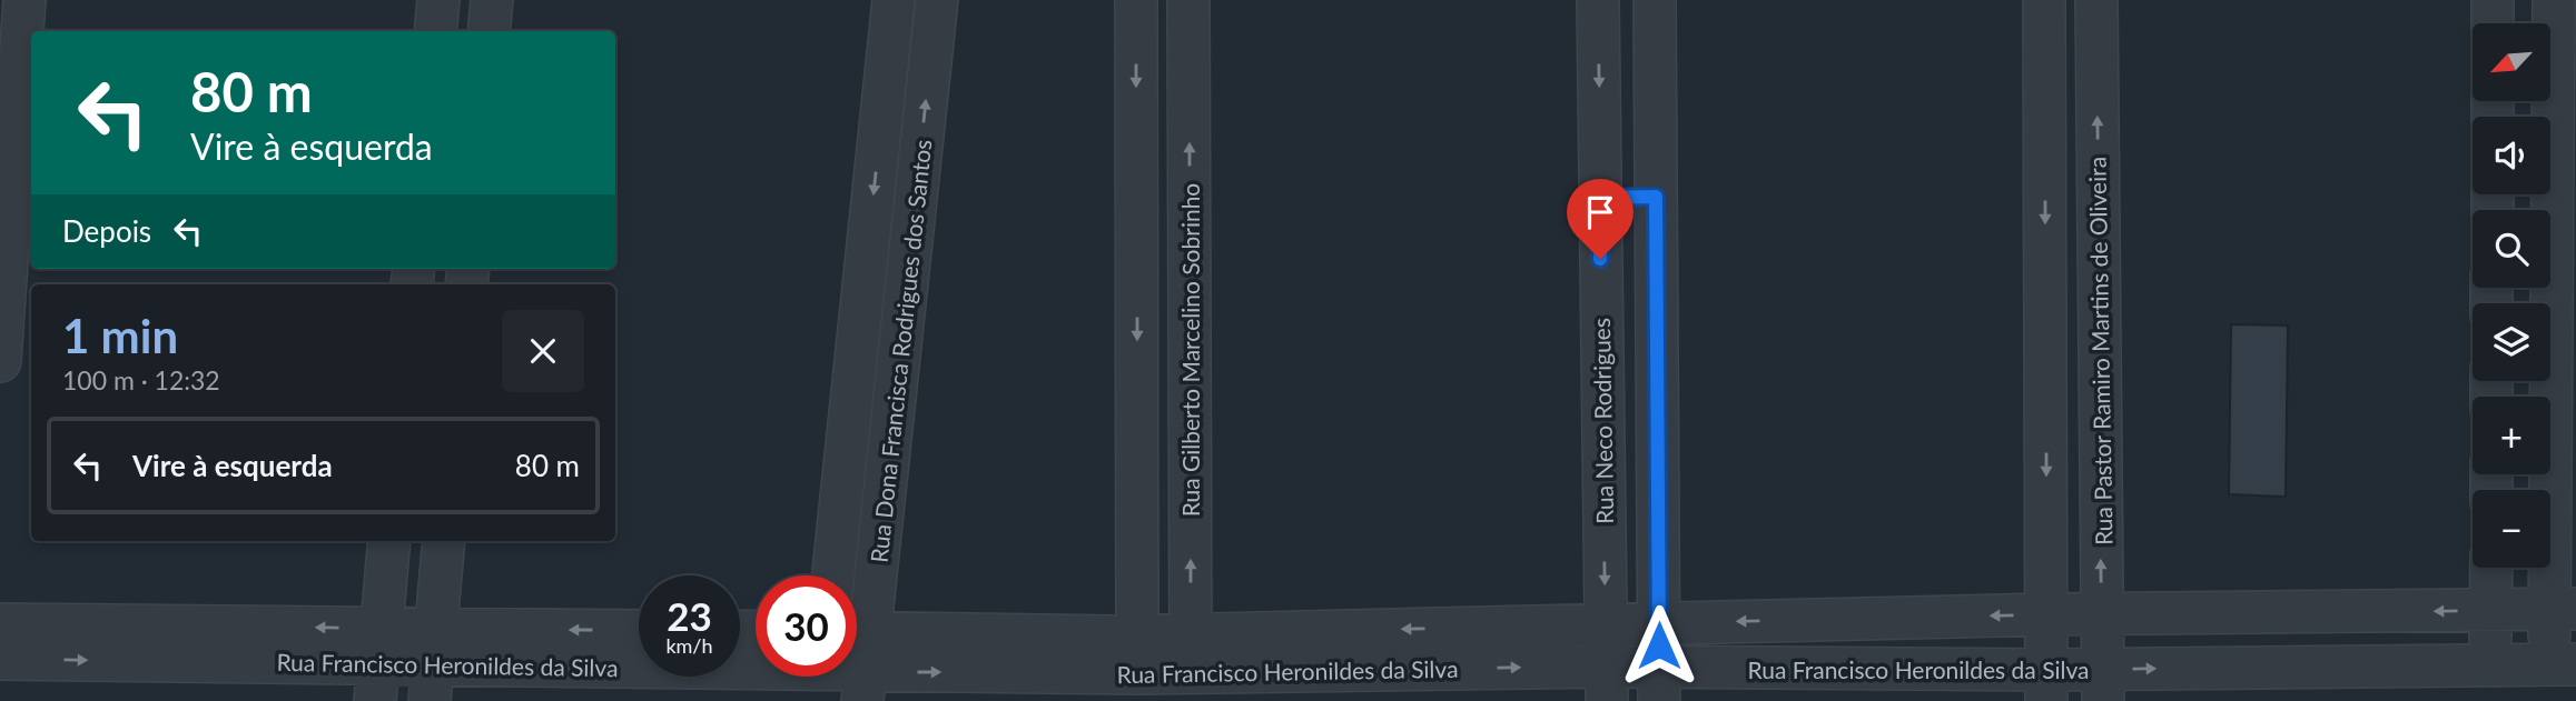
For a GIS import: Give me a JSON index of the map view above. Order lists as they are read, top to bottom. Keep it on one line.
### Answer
{"streets":{"street":["Rua Gilberto Marcelino Sobrinho","Rua Dona Francisca Rodrigues dos Santos","Rua Pastor Ramiro Martins de Oliveira","Rua Neco Rodrigues","Rua Francisco Heronildes da Silva"]},"crossings":[["Rua Gilberto Marcelino Sobrinho","Rua Francisco Heronildes da Silva"],["Rua Pastor Ramiro Martins de Oliveira","Rua Francisco Heronildes da Silva"],["Rua Neco Rodrigues","Rua Francisco Heronildes da Silva"]],"north":"bottom left","page":{"map_buttons":["+","−"],"turn":["80 m","Vire à esquerda"],"then":"Depois","heading":["1 min","100 m · 12:32"],"list":[{"name":"Vire à esquerda","value":"80 m"}],"speed":"23 km/h","limit":"30"}}
